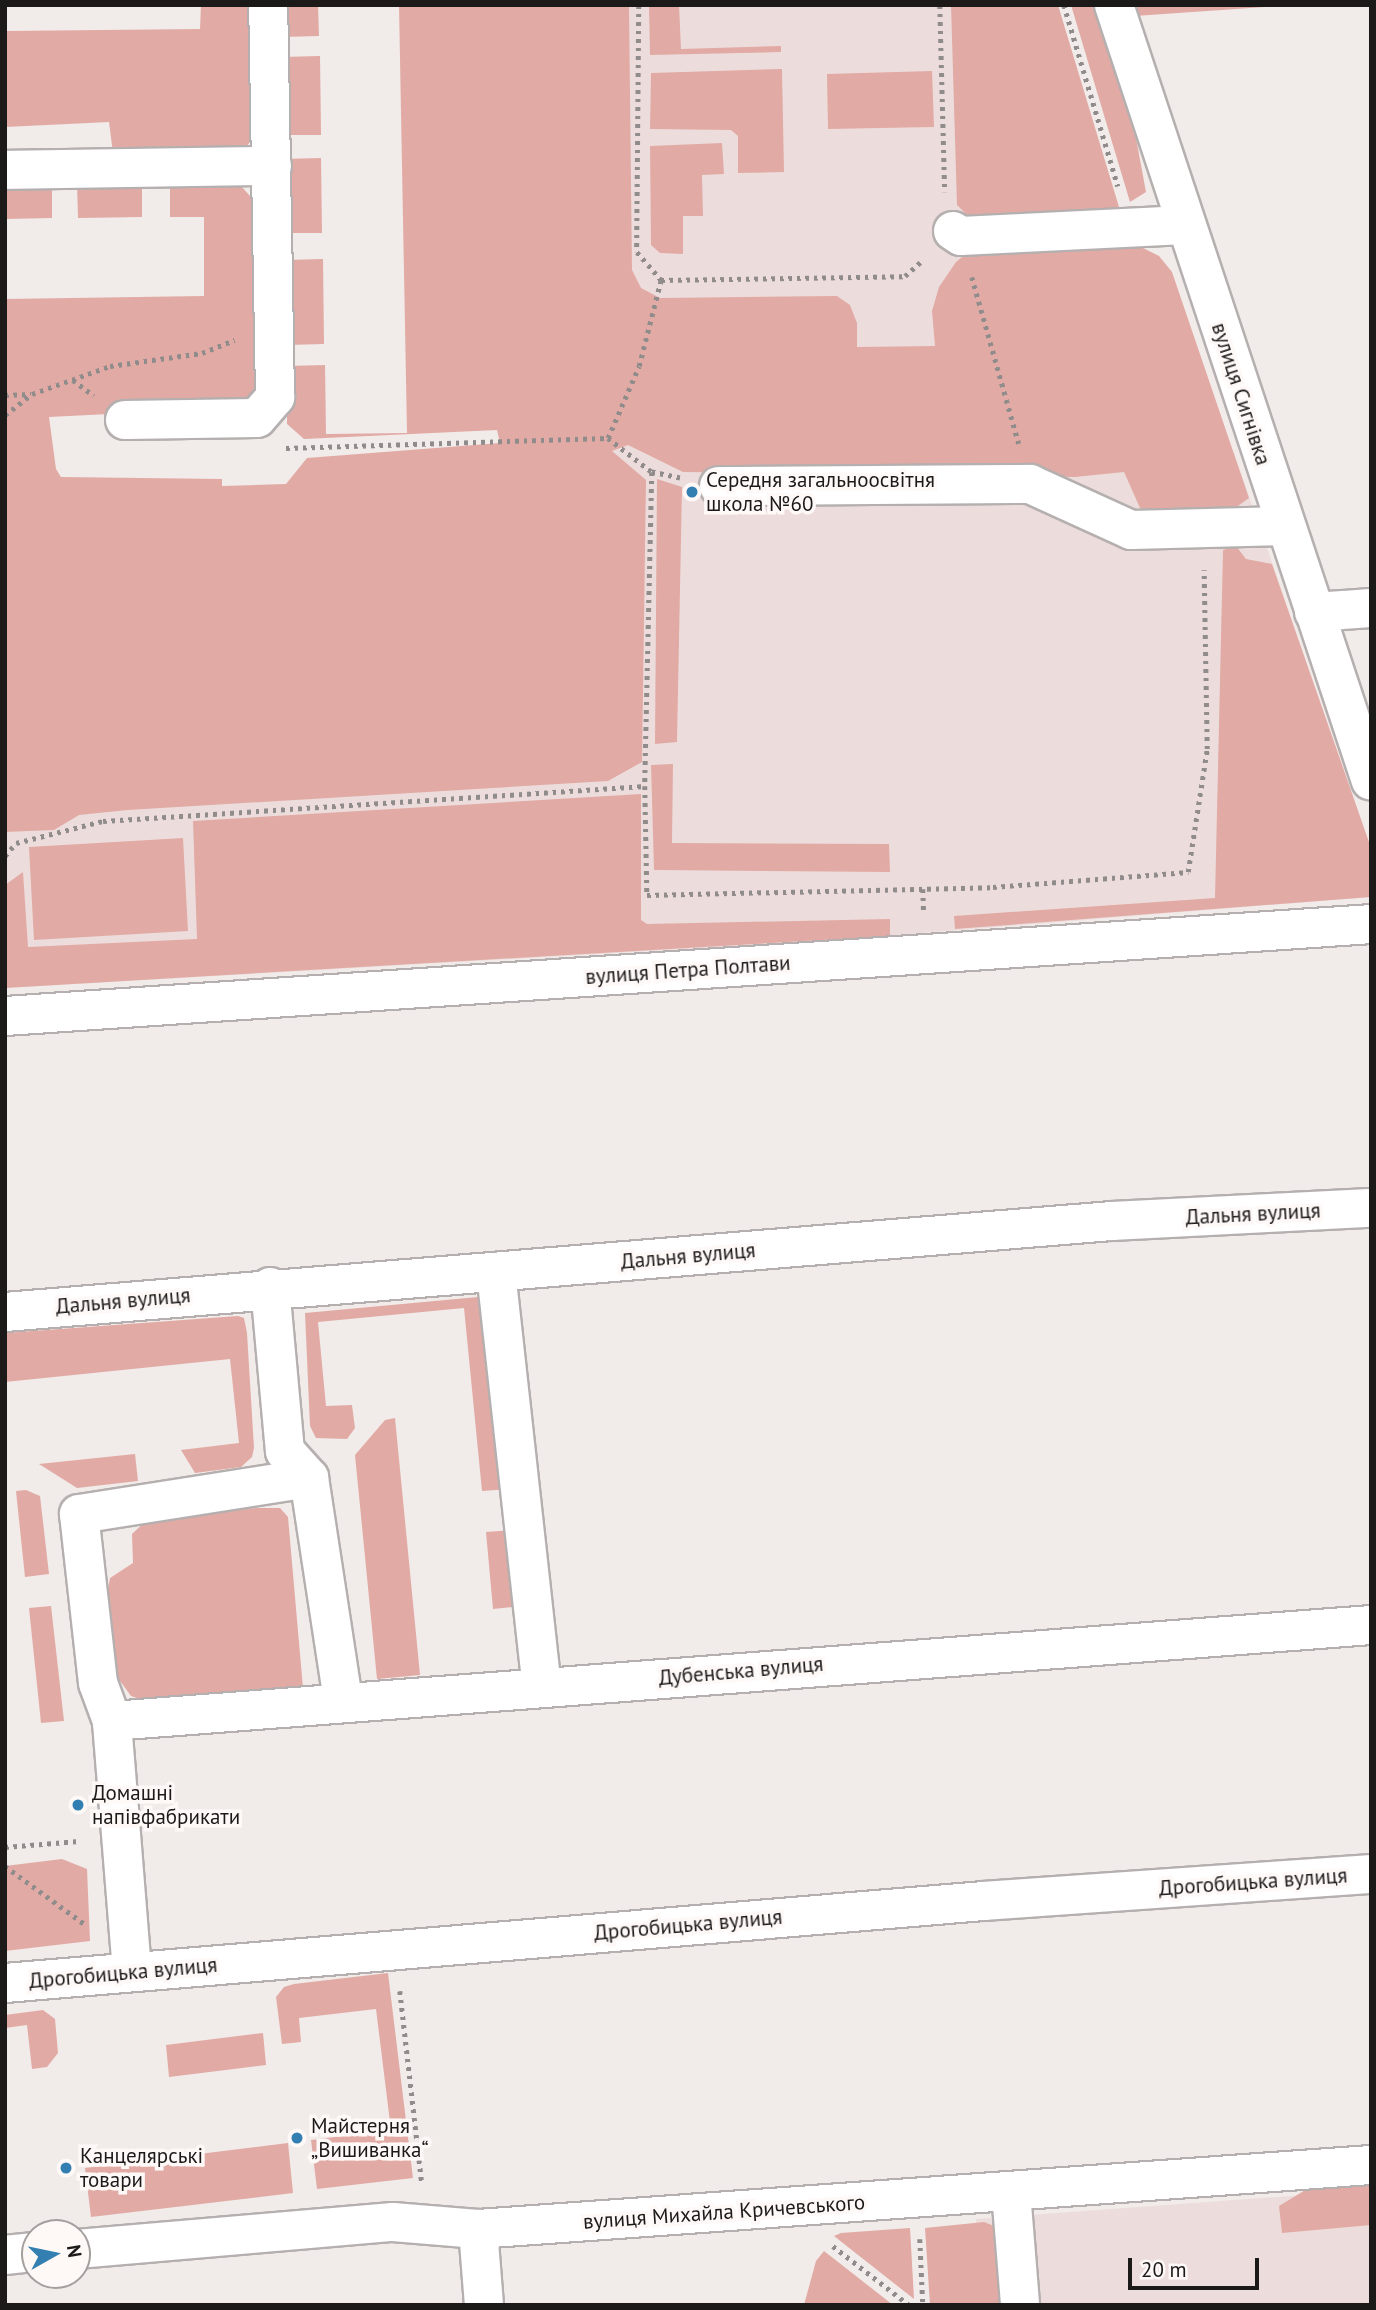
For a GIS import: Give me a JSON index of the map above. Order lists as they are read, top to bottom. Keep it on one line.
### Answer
{"streets":{"street":["вулиця Сигнівка","вулиця Петра Полтави","Дальня вулиця","Дубенська вулиця","Дрогобицька вулиця","вулиця Михайла Кричевського"]},"places":["Середня загальноосвітня школа №60","Домашні напівфабрикати","Майстерня „Вишиванка“","Канцелярські товари"],"scale_bar":"20 m","north":"right"}
